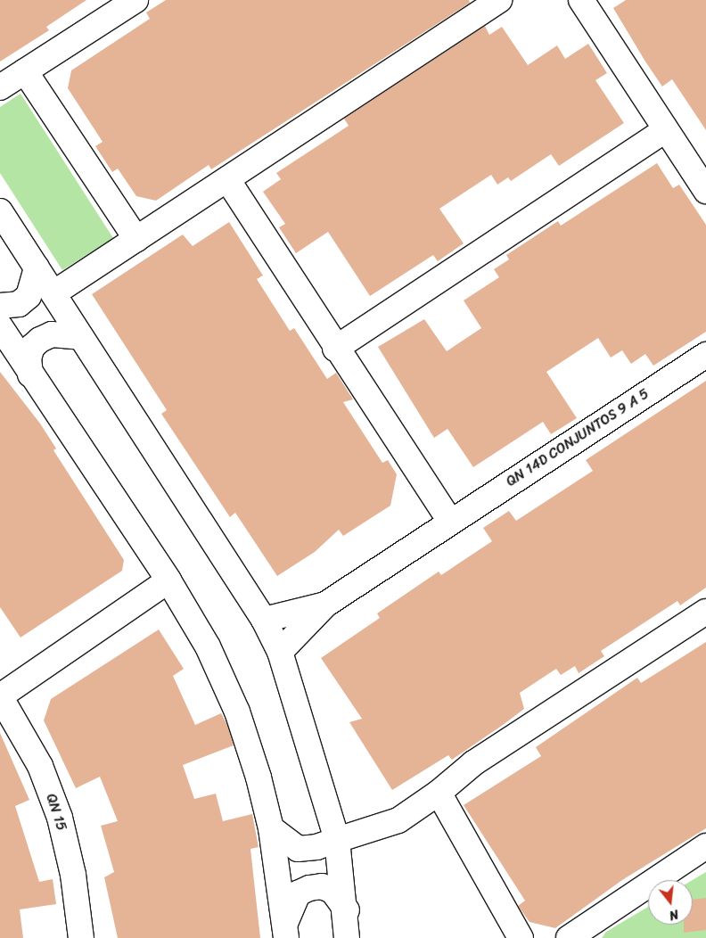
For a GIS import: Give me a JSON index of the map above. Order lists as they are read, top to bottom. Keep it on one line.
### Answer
{"streets":{"street":["QN 14D CONJUNTOS 9 A 5","QN 15"]},"north":"bottom"}
